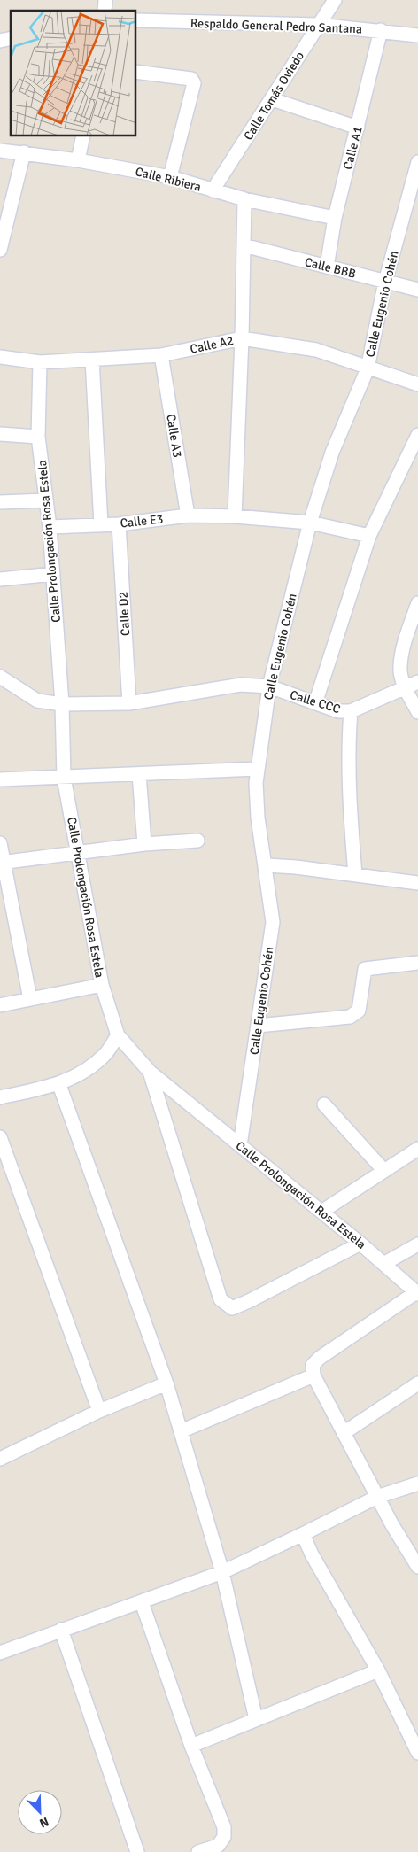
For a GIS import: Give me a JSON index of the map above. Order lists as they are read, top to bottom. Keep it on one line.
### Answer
{"streets":{"street":["Respaldo General Pedro Santana","Calle Tomás Oviedo","Calle A1","Calle Ribiera","Calle BBB","Calle Eugenio Cohén","Calle A2","Calle A3","Calle E3","Calle Prolongación Rosa Estela","Calle D2","Calle CCC"]},"crossings":[["Respaldo General Pedro Santana","Calle Tomás Oviedo"],["Respaldo General Pedro Santana","Calle A1"],["Calle Tomás Oviedo","Calle Ribiera"],["Calle A1","Calle Ribiera"],["Calle A1","Calle BBB"],["Calle BBB","Calle Eugenio Cohén"],["Calle Eugenio Cohén","Calle A2"],["Calle Eugenio Cohén","Calle E3"],["Calle Eugenio Cohén","Calle Prolongación Rosa Estela"],["Calle Eugenio Cohén","Calle CCC"],["Calle A2","Calle A3"],["Calle A2","Calle Prolongación Rosa Estela"],["Calle A3","Calle E3"],["Calle E3","Calle Prolongación Rosa Estela"],["Calle E3","Calle D2"],["Calle Prolongación Rosa Estela","Calle CCC"],["Calle D2","Calle CCC"]],"north":"bottom right"}
